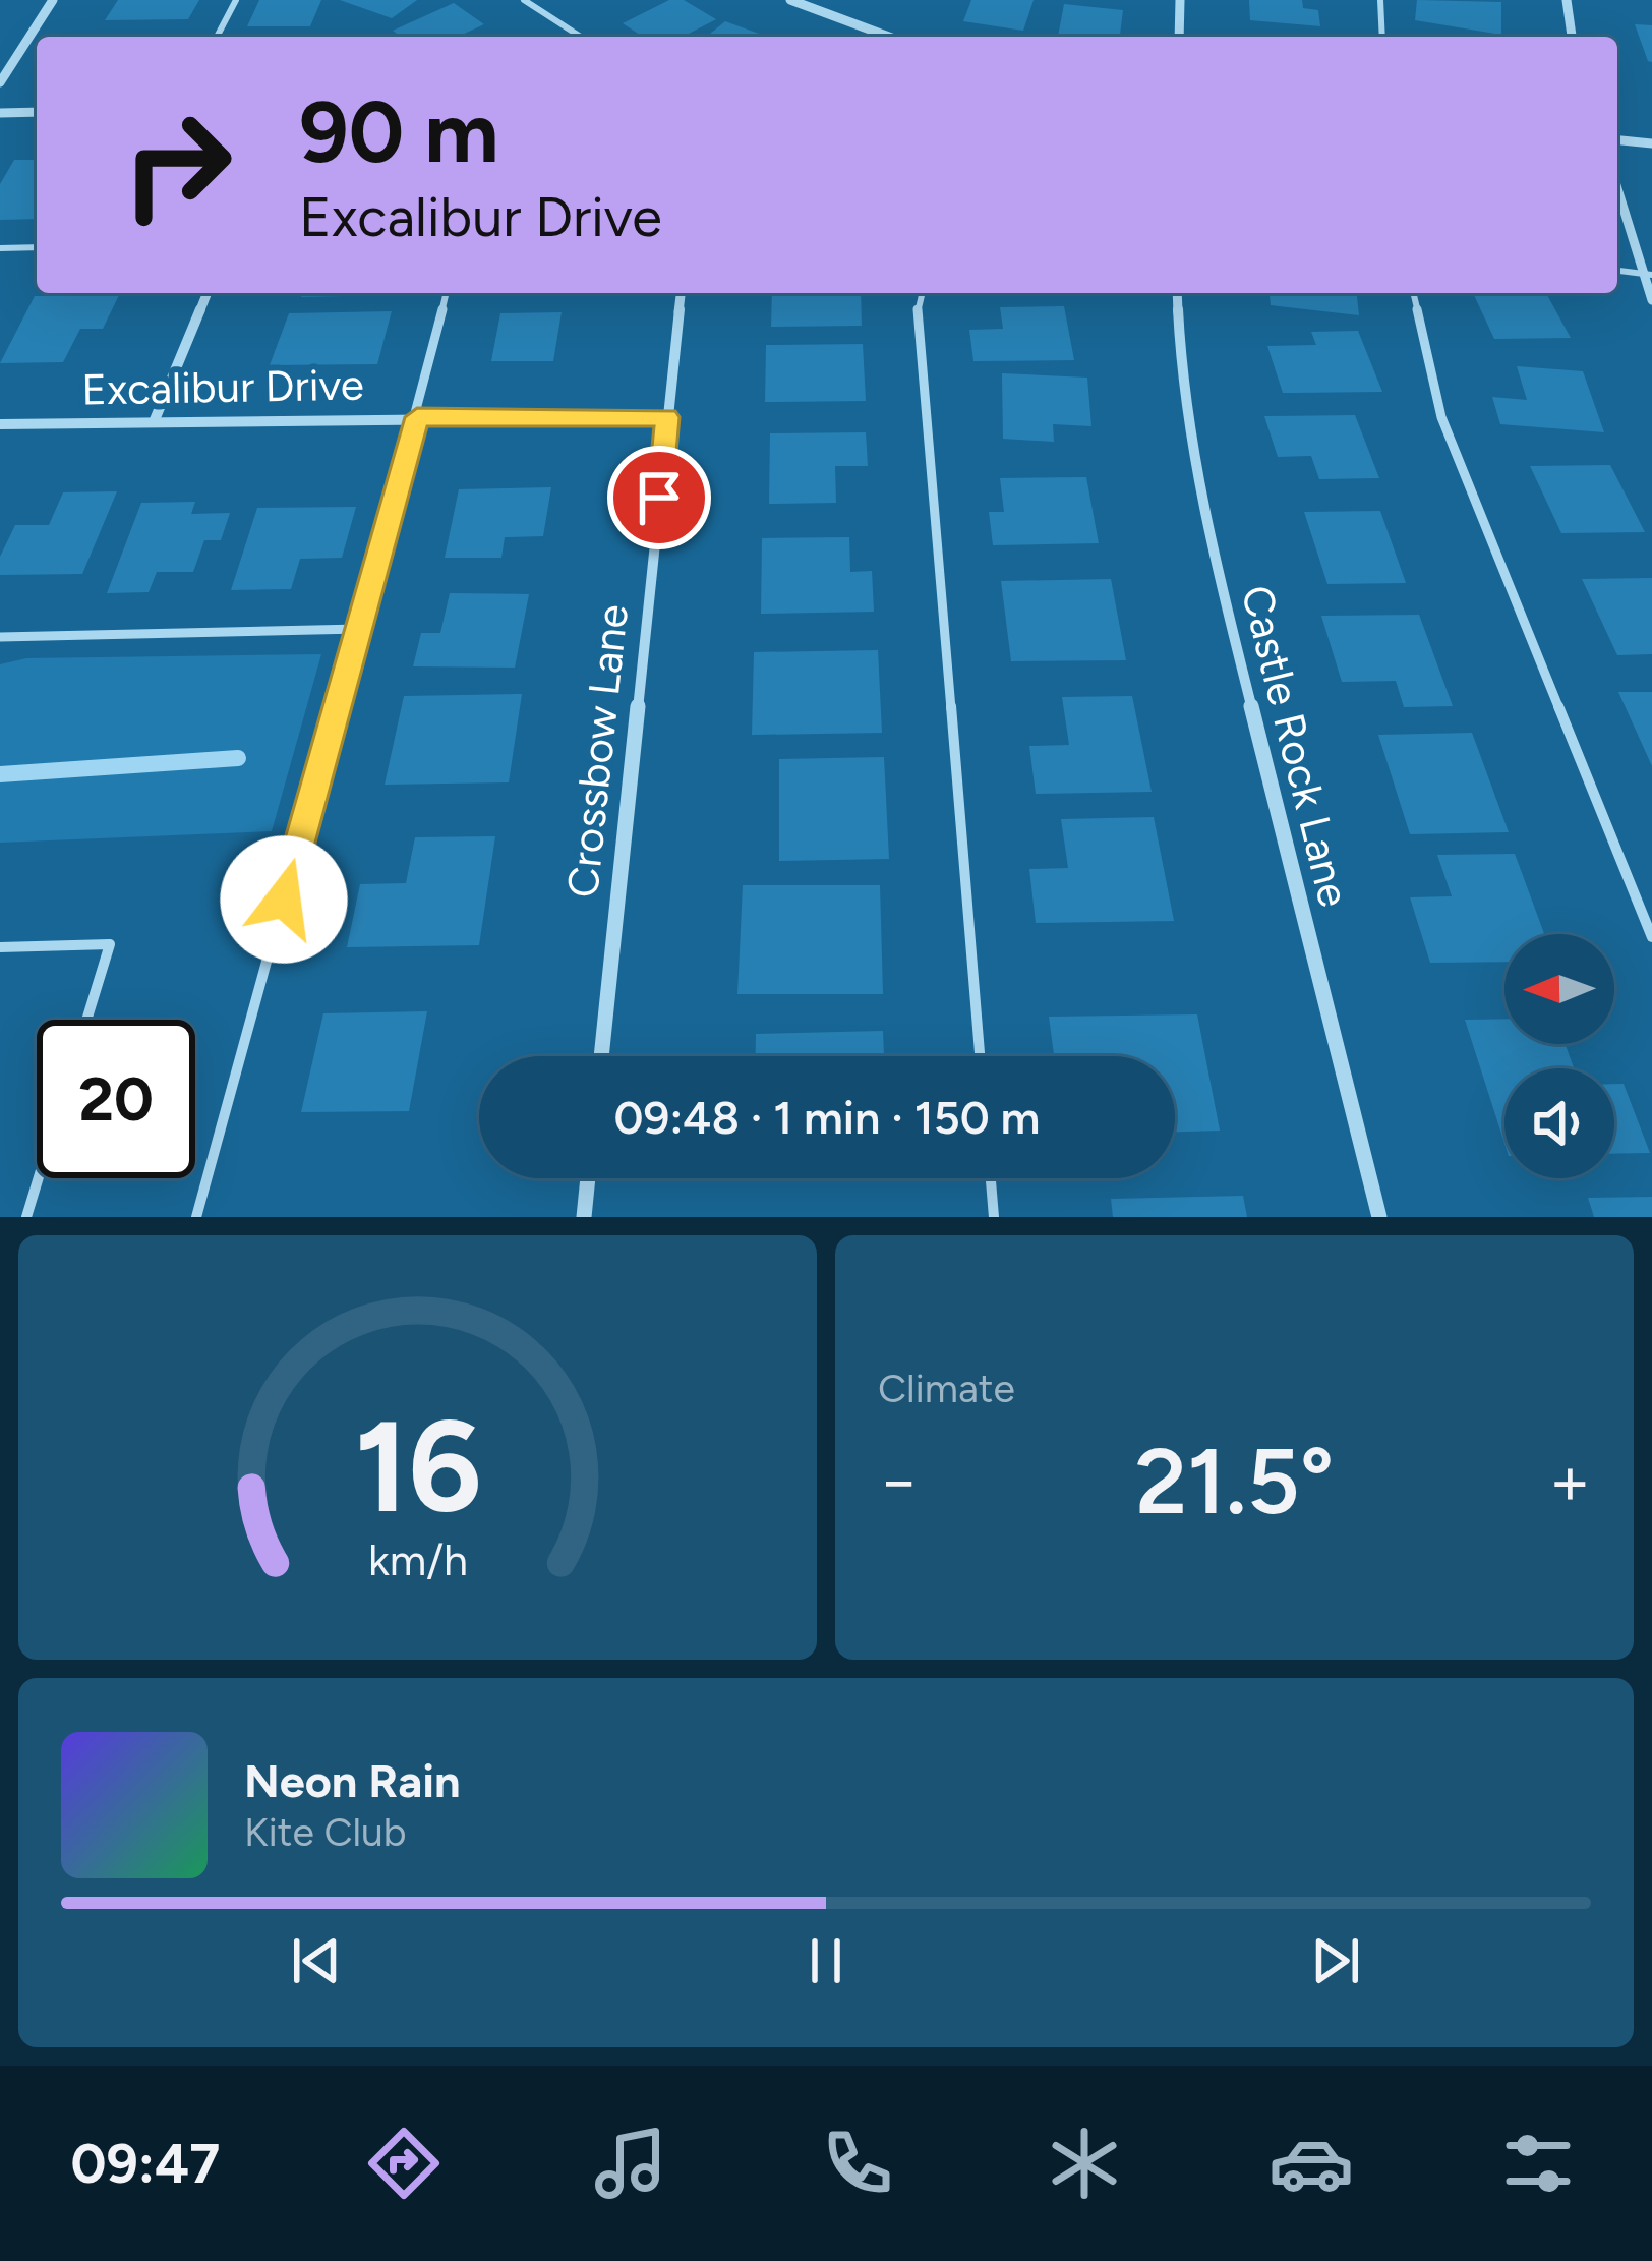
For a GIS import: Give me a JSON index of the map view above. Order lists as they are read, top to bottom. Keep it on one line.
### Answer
{"streets":{"street":["Excalibur Drive","Castle Rock Lane","Crossbow Lane"]},"crossings":[["Excalibur Drive","Crossbow Lane"]],"north":"left","page":{"turn":["90 m","Excalibur Drive"],"limit":"20","trip":"09:48 · 1 min · 150 m","tile":"Climate","heat":["−","21.5°","+"],"song":["Neon Rain","Kite Club"],"tabs":"09:47","gauge":["16","km/h"]}}
